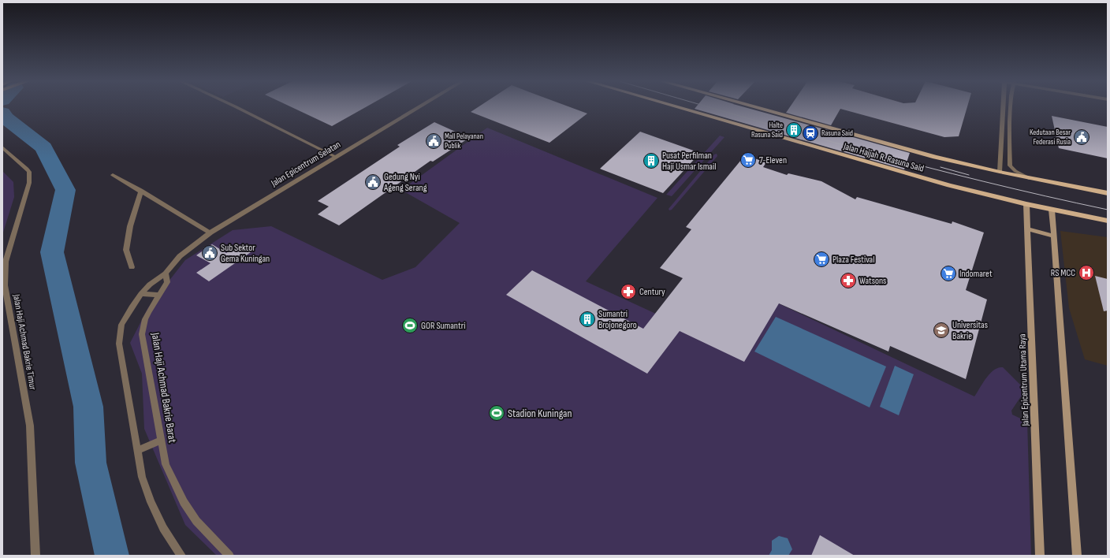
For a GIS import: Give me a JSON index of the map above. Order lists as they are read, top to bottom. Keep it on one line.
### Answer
{"streets":{"main road":["Jalan Hajjah R. Rasuna Said","Jalan Epicentrum Utama Raya"],"street":["Jalan Epicentrum Selatan","Jalan Haji Achmad Bakrie Timur","Jalan Haji Achmad Bakrie Barat"]},"crossings":[["Jalan Hajjah R. Rasuna Said","Jalan Epicentrum Utama Raya"],["Jalan Epicentrum Selatan","Jalan Haji Achmad Bakrie Barat"]],"places":{"building":["Halte Rasuna Said","Pusat Perfilman Haji Usmar Ismail","Sumantri Brojonegoro"],"station":["Rasuna Said"],"public building":["Kedutaan Besar Federasi Rusia","Mall Pelayanan Publik","Gedung Nyi Ageng Serang","Sub Sektor Gema Kuningan"],"supermarket":["7-Eleven","Plaza Festival","Indomaret"],"hospital":["RS MCC"],"pharmacy":["Watsons","Century"],"sports":["GOR Sumantri","Stadion Kuningan"],"school or university":["Universitas Bakrie"]}}
